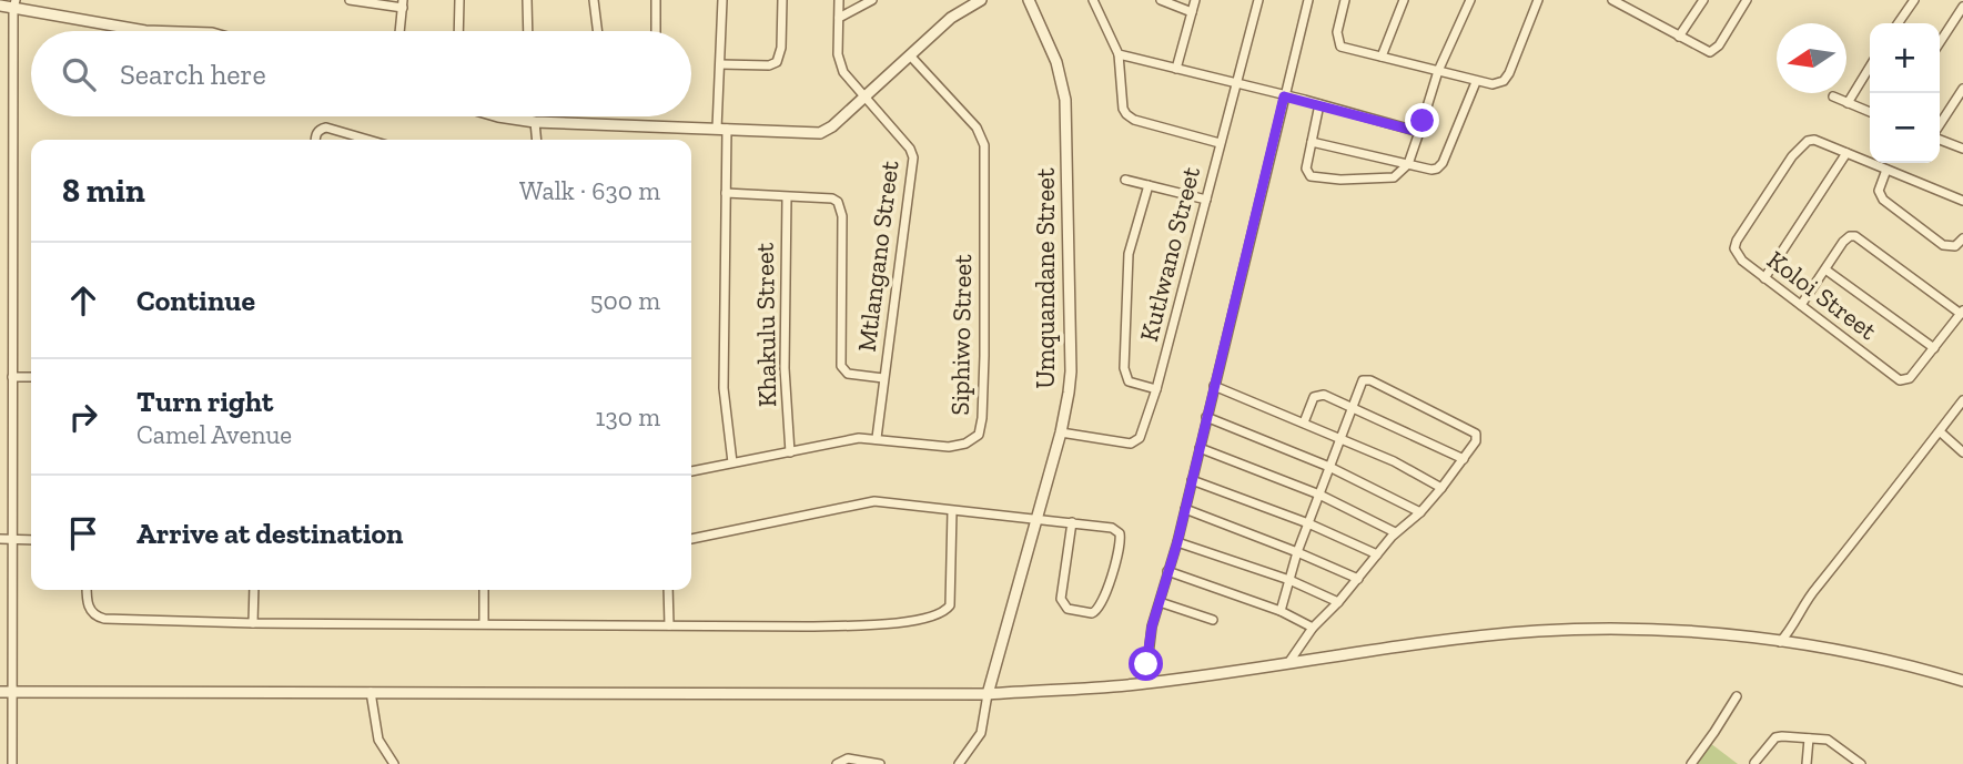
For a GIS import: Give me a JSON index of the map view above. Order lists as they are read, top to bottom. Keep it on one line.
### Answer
{"streets":{"street":["Kutlwano Street","Mtlangano Street","Umquandane Street","Koloi Street","Khakulu Street","Siphiwo Street"]},"crossings":[["Kutlwano Street","Umquandane Street"],["Mtlangano Street","Siphiwo Street"],["Khakulu Street","Siphiwo Street"]],"north":"left","page":{"map_buttons":["+","−"],"search":"Search here","heading":["8 min","Walk · 630 m"],"list":[["Continue","500 m"],["Turn right","Camel Avenue","130 m"],"Arrive at destination"]}}
